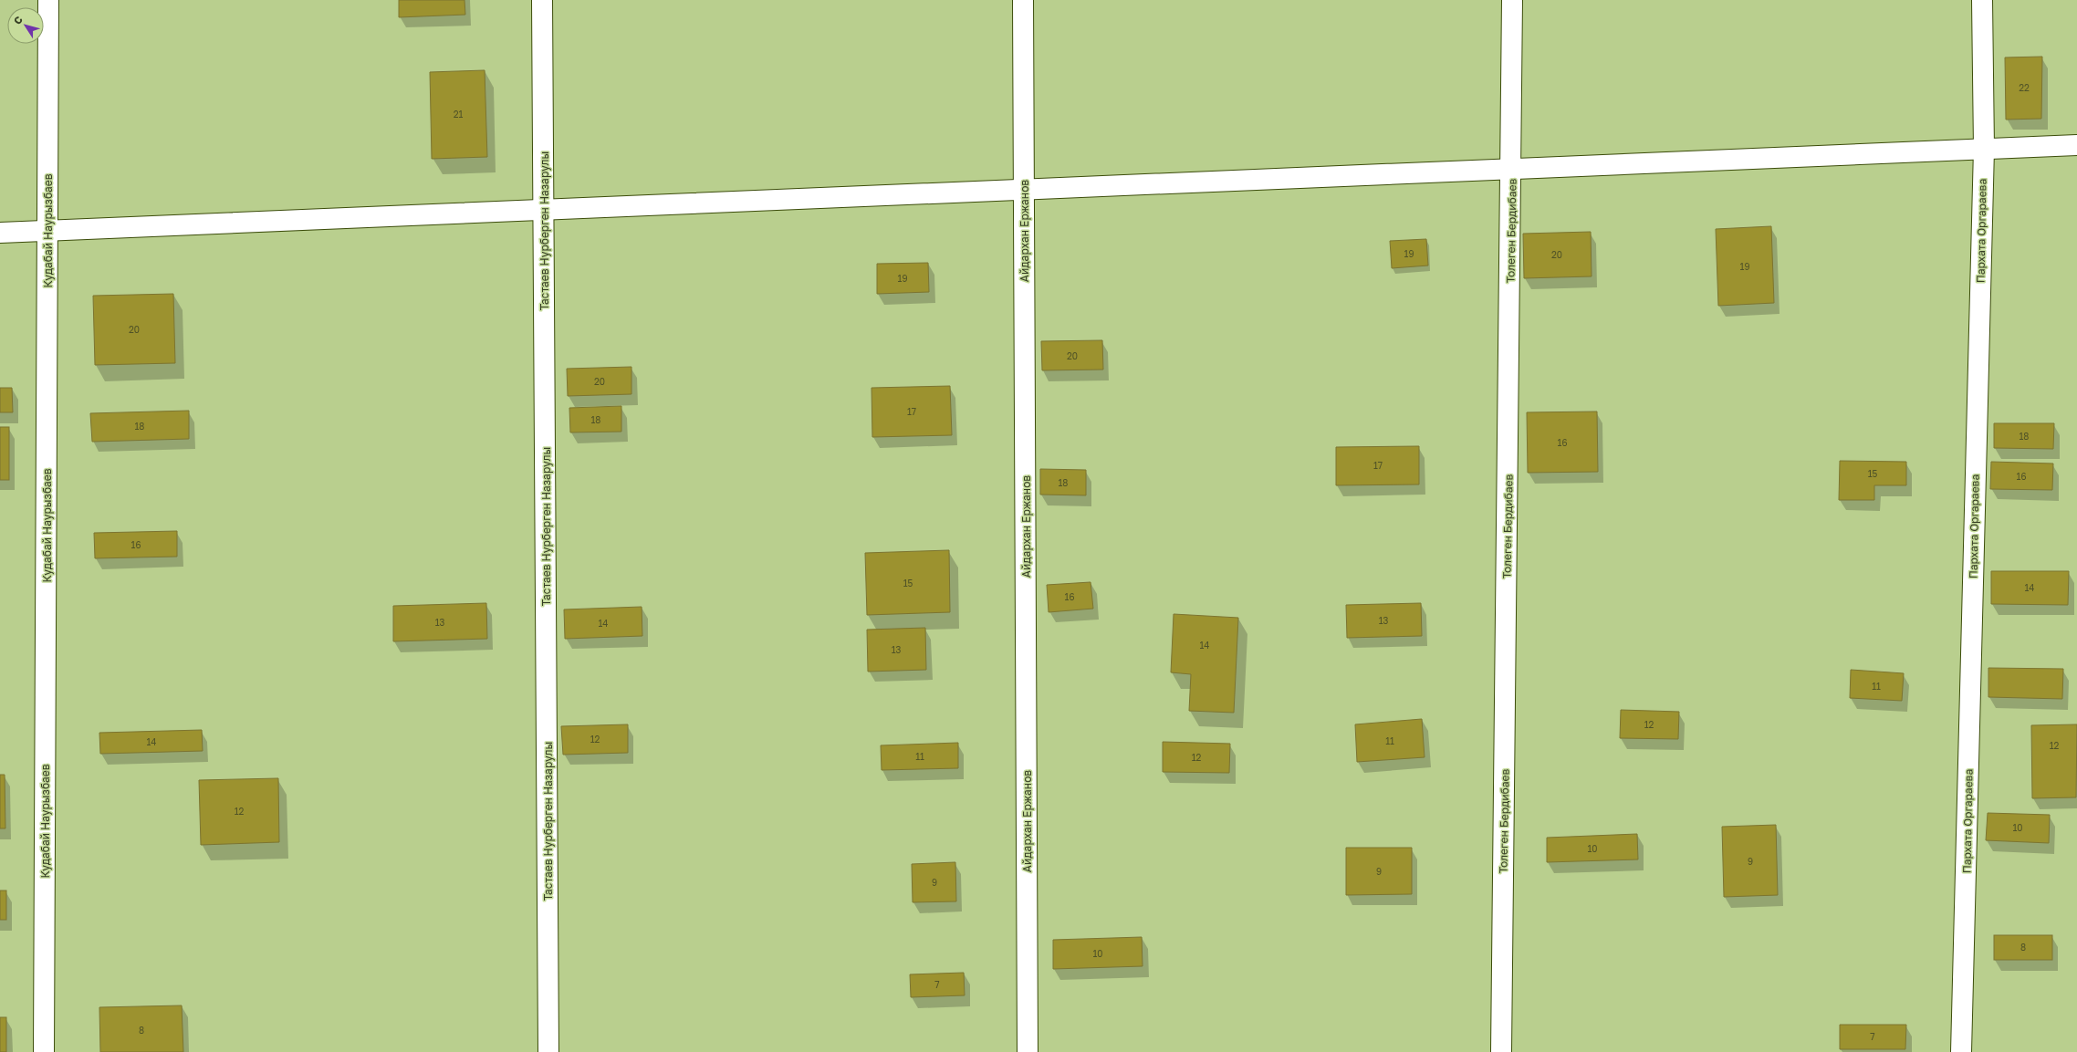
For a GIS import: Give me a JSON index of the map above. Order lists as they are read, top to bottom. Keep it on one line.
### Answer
{"streets":{"street":["Кудабай Наурызбаев","Тастаев Нурберген Назарулы","Айдархан Ержанов","Толеген Бердибаев","Пархата Оргараева"]},"house_numbers":["22","21","19","20","19","19","20","20","20","17","18","18","18","16","17","15","16","18","16","15","14","16","13","13","14","14","13","11","12","12","11","14","12","11","12","12","10","10","9","9","9","8","10","7","8","7"],"north":"top left"}
